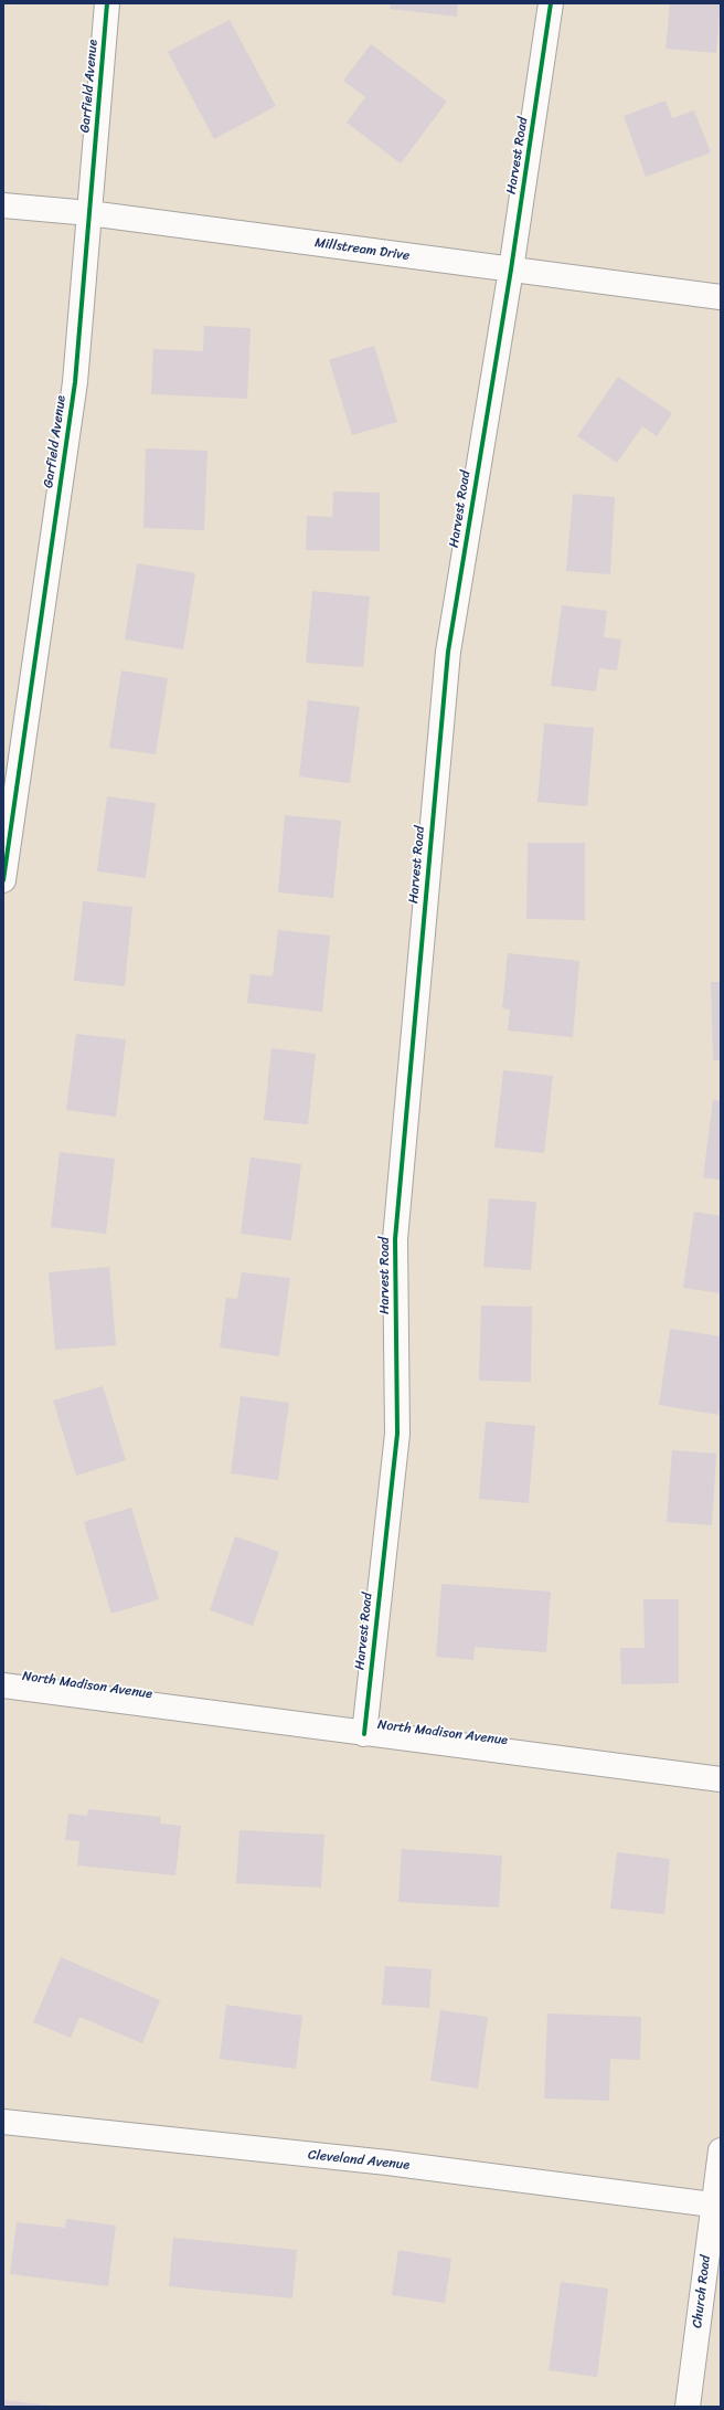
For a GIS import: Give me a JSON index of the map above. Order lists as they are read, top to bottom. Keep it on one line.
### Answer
{"streets":{"street":["Garfield Avenue","Harvest Road","Millstream Drive","North Madison Avenue","Cleveland Avenue","Church Road"]},"crossings":[["Garfield Avenue","Millstream Drive"],["Harvest Road","Millstream Drive"],["Harvest Road","North Madison Avenue"],["Cleveland Avenue","Church Road"]]}
